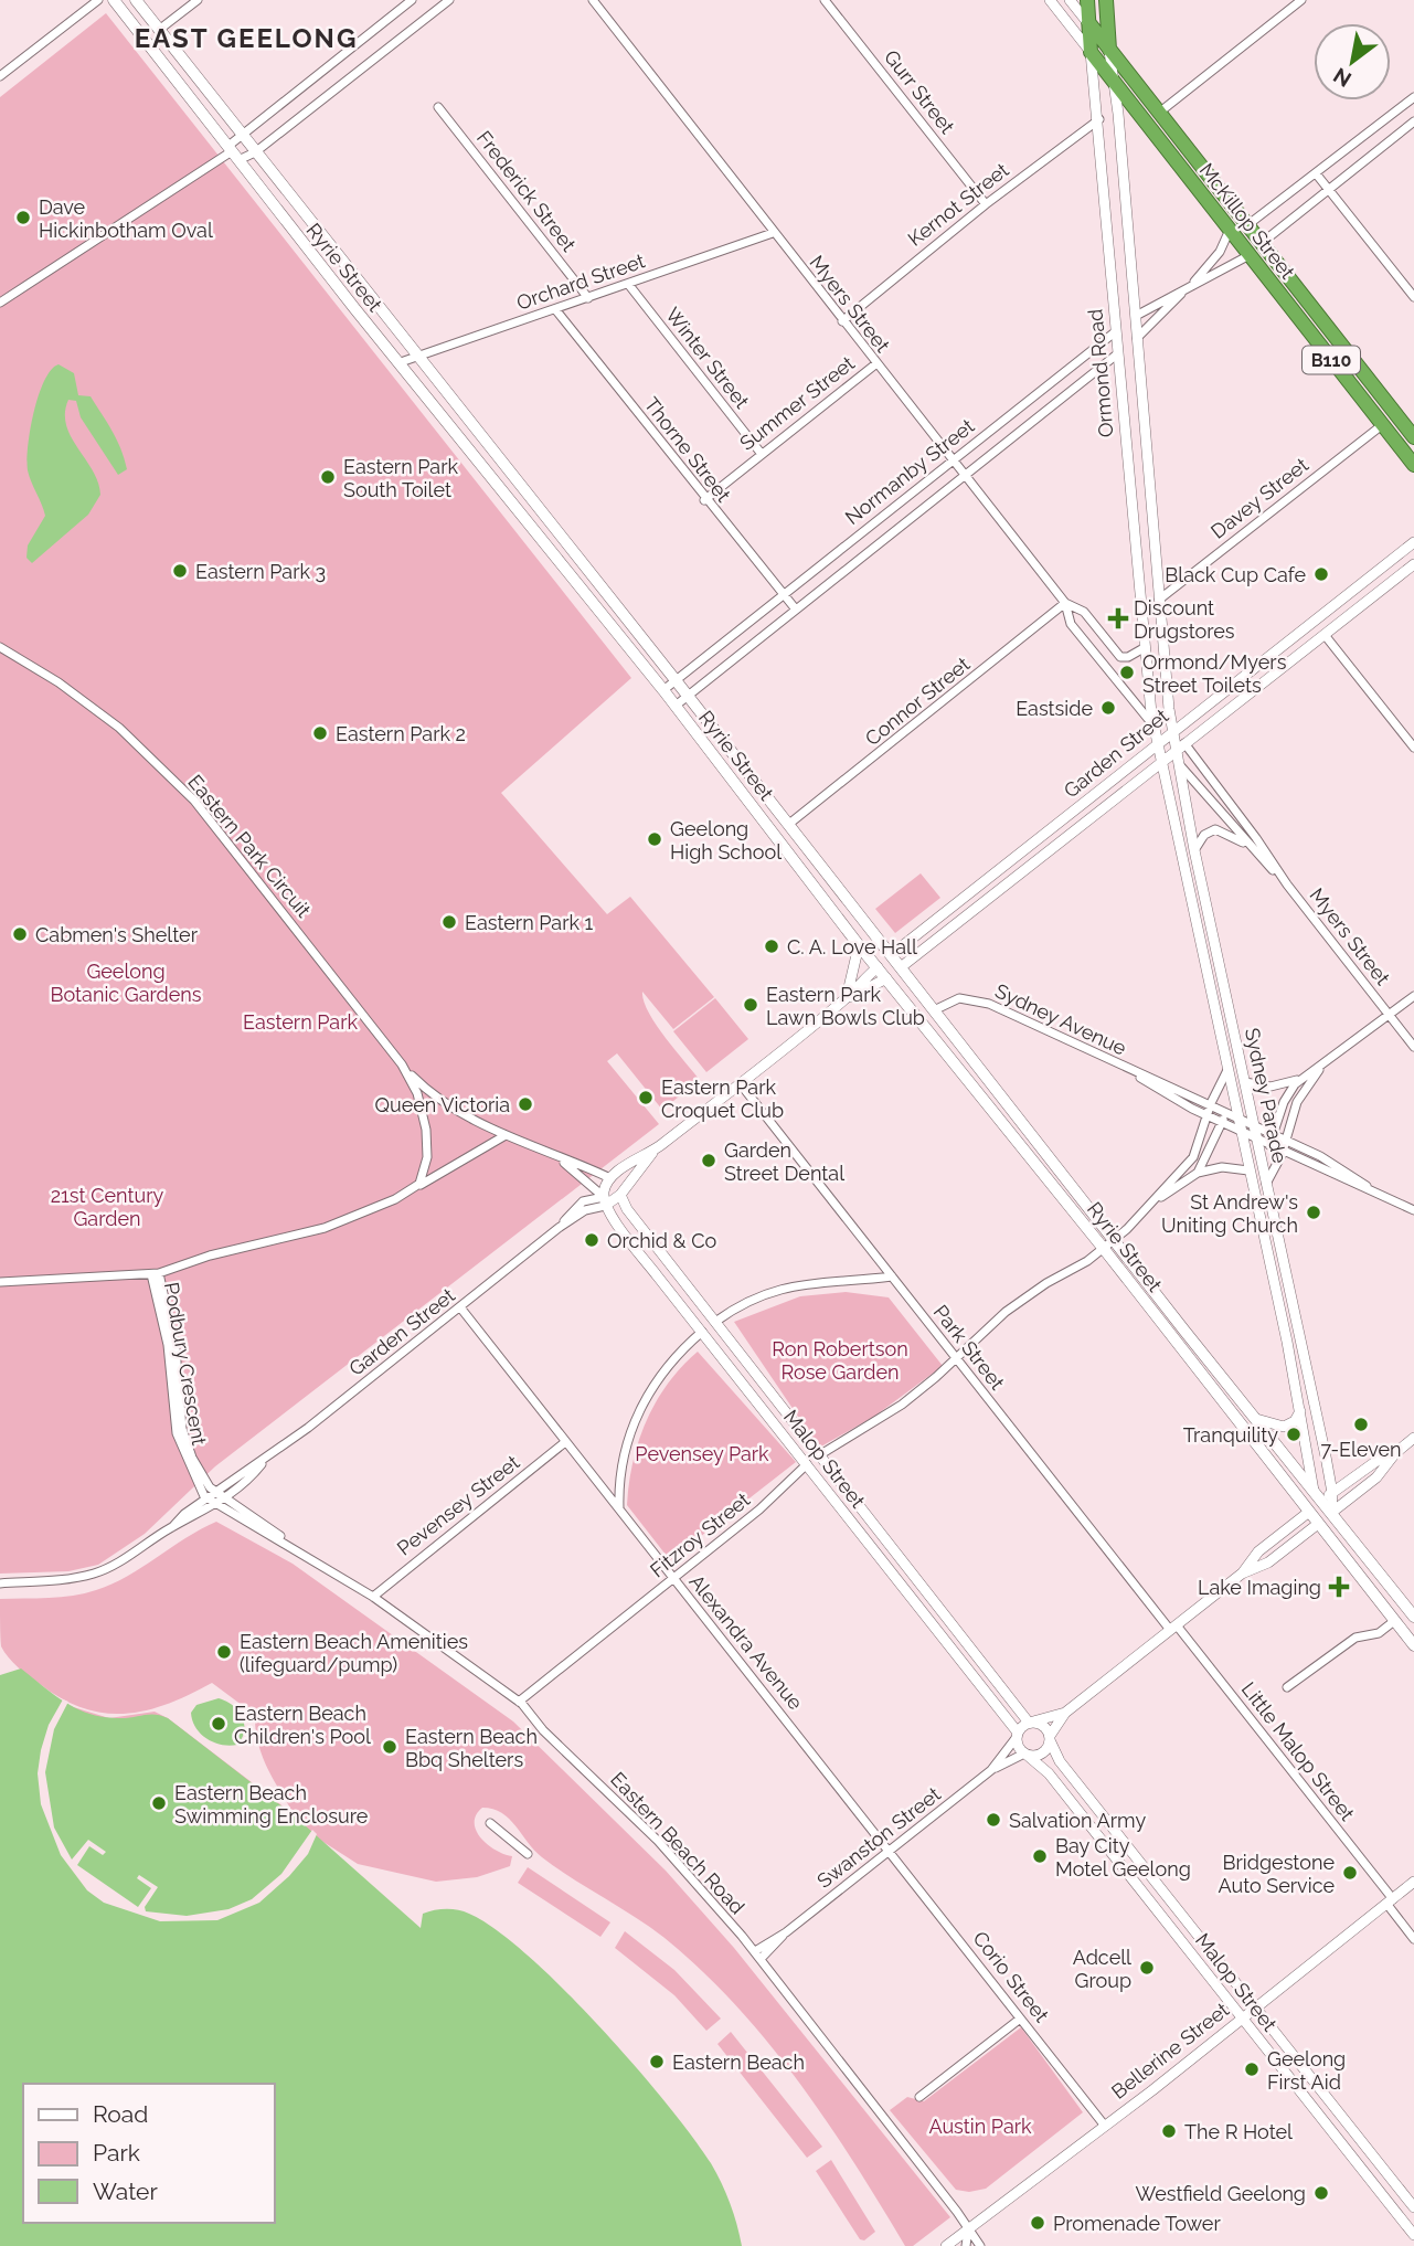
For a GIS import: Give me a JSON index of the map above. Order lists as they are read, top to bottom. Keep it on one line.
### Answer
{"streets":{"highway":["McKillop Street","B110","Ormond Road","Normanby Street"],"main road":["Ryrie Street","Garden Street"],"street":["Gurr Street","Frederick Street","Kernot Street","Orchard Street","Myers Street","Winter Street","Summer Street","Thorne Street","Davey Street","Connor Street","Eastern Park Circuit","Sydney Avenue","Sydney Parade","Park Street","Podbury Crescent","Malop Street","Pevensey Street","Fitzroy Street","Alexandra Avenue","Little Malop Street","Swanston Street","Eastern Beach Road","Corio Street","Bellerine Street"]},"crossings":[["Gurr Street","Kernot Street"],["Frederick Street","Orchard Street"],["Kernot Street","Myers Street"],["Kernot Street","Ormond Road"],["McKillop Street","Ormond Road"],["McKillop Street","Normanby Street"],["McKillop Street","Davey Street"],["Ryrie Street","Orchard Street"],["Ryrie Street","Normanby Street"],["Ryrie Street","Connor Street"],["Ryrie Street","Garden Street"],["Ryrie Street","Sydney Avenue"],["Ryrie Street","Sydney Parade"],["Ryrie Street","Fitzroy Street"],["Orchard Street","Myers Street"],["Orchard Street","Winter Street"],["Orchard Street","Thorne Street"],["Myers Street","Ormond Road"],["Myers Street","Summer Street"],["Myers Street","Normanby Street"],["Myers Street","Connor Street"],["Myers Street","Garden Street"],["Myers Street","Sydney Parade"],["Winter Street","Summer Street"],["Ormond Road","Normanby Street"],["Ormond Road","Davey Street"],["Ormond Road","Garden Street"],["Ormond Road","Sydney Parade"],["Summer Street","Thorne Street"],["Thorne Street","Normanby Street"],["Garden Street","Eastern Park Circuit"],["Garden Street","Sydney Parade"],["Garden Street","Park Street"],["Garden Street","Podbury Crescent"],["Garden Street","Malop Street"],["Garden Street","Alexandra Avenue"],["Garden Street","Eastern Beach Road"],["Eastern Park Circuit","Malop Street"],["Sydney Avenue","Sydney Parade"],["Sydney Avenue","Fitzroy Street"],["Sydney Parade","Fitzroy Street"],["Park Street","Fitzroy Street"],["Park Street","Little Malop Street"],["Podbury Crescent","Eastern Beach Road"],["Malop Street","Fitzroy Street"],["Malop Street","Swanston Street"],["Malop Street","Bellerine Street"],["Pevensey Street","Alexandra Avenue"],["Pevensey Street","Eastern Beach Road"],["Fitzroy Street","Alexandra Avenue"],["Fitzroy Street","Eastern Beach Road"],["Alexandra Avenue","Swanston Street"],["Alexandra Avenue","Corio Street"],["Little Malop Street","Bellerine Street"],["Swanston Street","Eastern Beach Road"],["Swanston Street","Corio Street"],["Eastern Beach Road","Bellerine Street"],["Corio Street","Bellerine Street"]],"districts":["EAST GEELONG"],"parks":["Geelong Botanic Gardens","Eastern Park","21st Century Garden","Ron Robertson Rose Garden","Pevensey Park","Austin Park"],"places":{"other":["Dave Hickinbotham Oval","Eastern Park South Toilet","Eastern Park 3","Black Cup Cafe","Ormond/Myers Street Toilets","Eastside","Eastern Park 2","Geelong High School","Eastern Park 1","Cabmen's Shelter","C. A. Love Hall","Eastern Park Lawn Bowls Club","Eastern Park Croquet Club","Queen Victoria","Garden Street Dental","St Andrew's Uniting Church","Orchid & Co","7-Eleven","Tranquility","Eastern Beach Amenities (lifeguard/pump)","Eastern Beach Children's Pool","Eastern Beach Bbq Shelters","Eastern Beach Swimming Enclosure","Salvation Army","Bay City Motel Geelong","Bridgestone Auto Service","Adcell Group","Eastern Beach","Geelong First Aid","The R Hotel","Westfield Geelong","Promenade Tower"],"health":["Discount Drugstores","Lake Imaging"]},"legend":["Road","Park","Water"],"north":"bottom left"}
